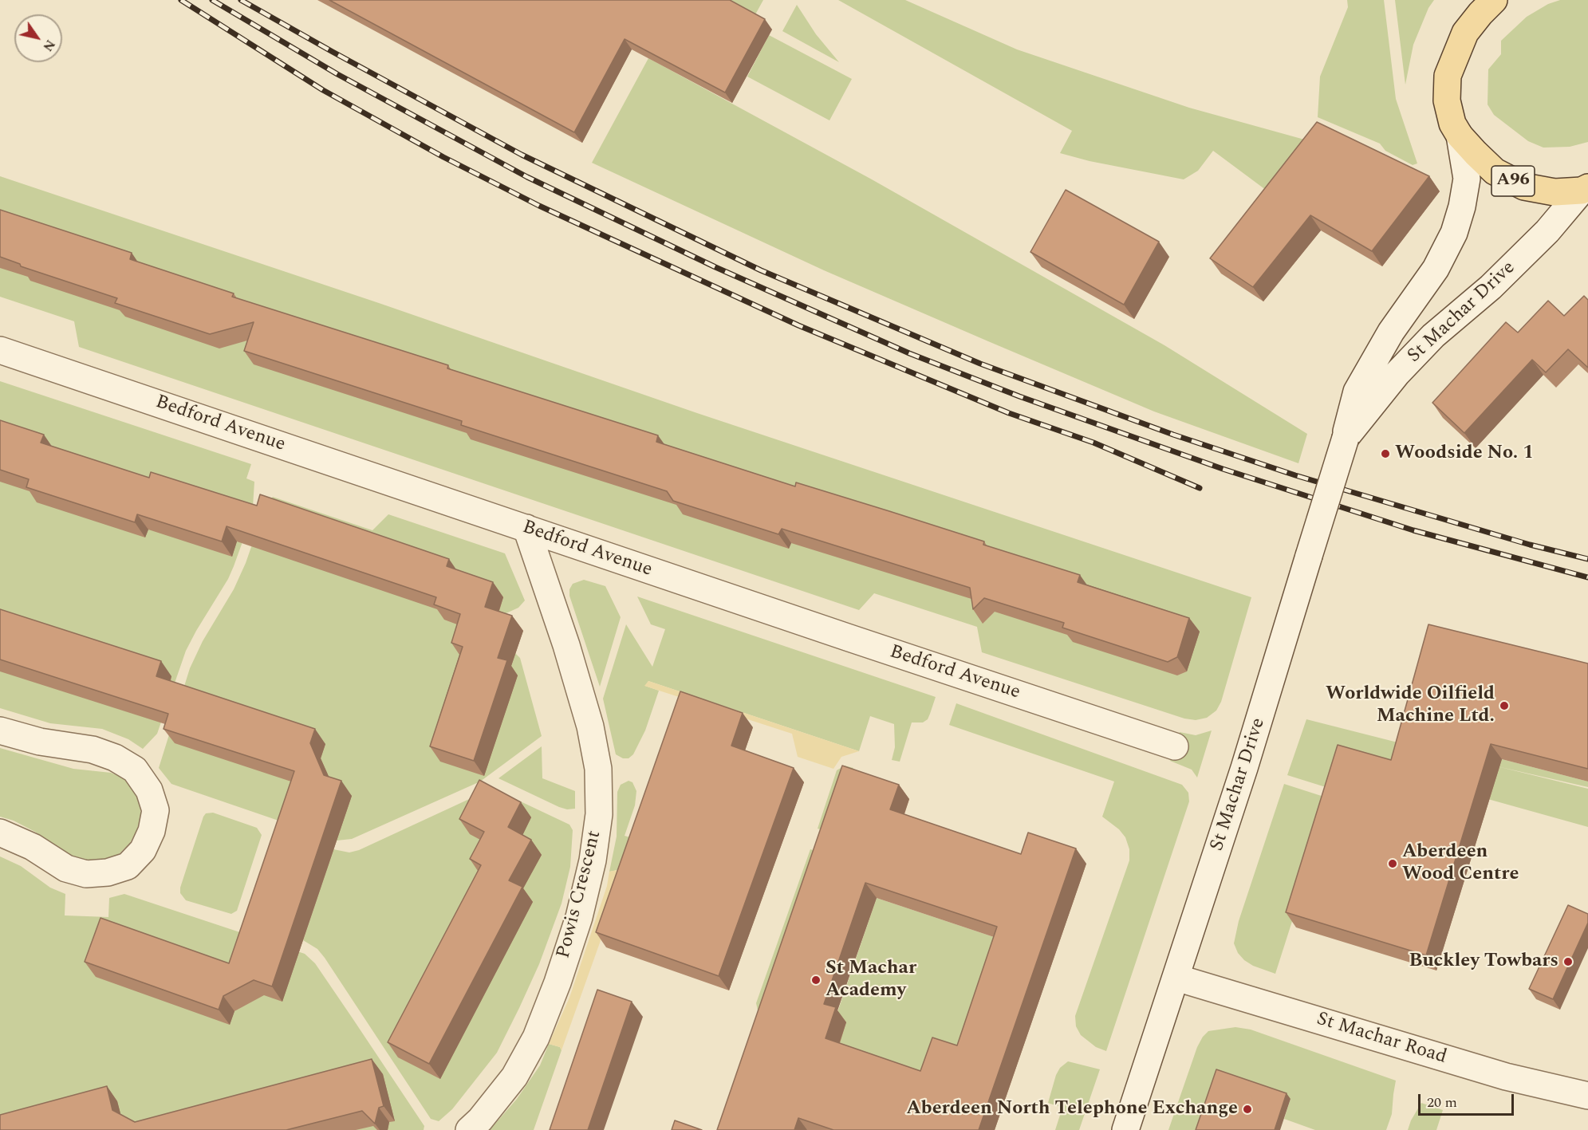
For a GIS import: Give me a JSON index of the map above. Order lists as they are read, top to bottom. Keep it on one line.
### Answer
{"streets":{"main road":["A96"],"street":["St Machar Drive","Bedford Avenue","Powis Crescent","St Machar Road"]},"crossings":[["A96","St Machar Drive"],["St Machar Drive","St Machar Road"],["Bedford Avenue","Powis Crescent"]],"places":["Woodside No. 1","Worldwide Oilfield Machine Ltd.","Aberdeen Wood Centre","Buckley Towbars","St Machar Academy","Aberdeen North Telephone Exchange"],"scale_bar":"20 m","north":"bottom right"}
